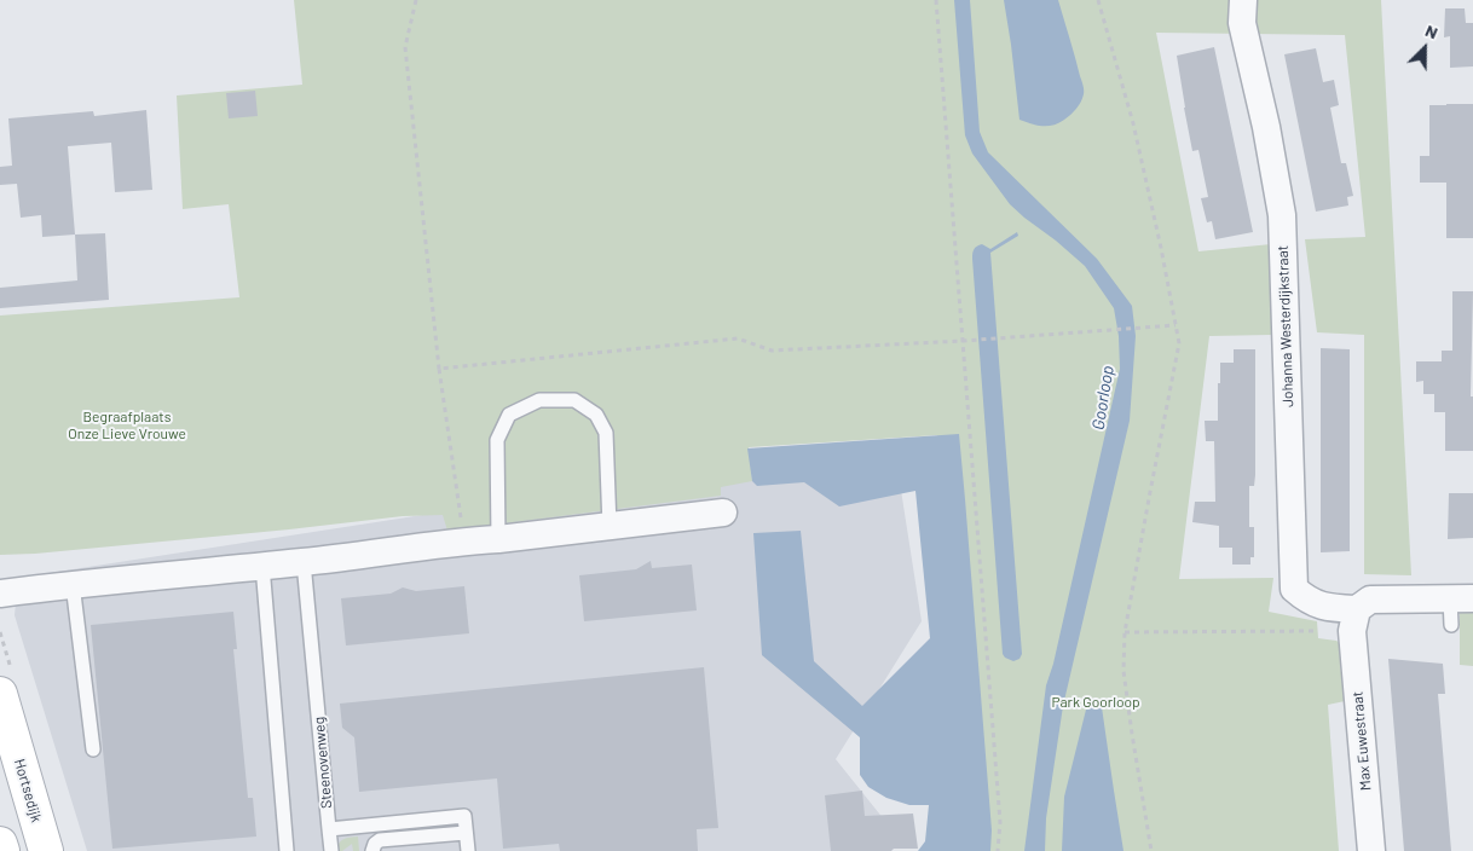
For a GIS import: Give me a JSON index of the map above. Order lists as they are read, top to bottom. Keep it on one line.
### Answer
{"streets":{"street":["Johanna Westerdijkstraat","Max Euwestraat","Hortsedijk"],"lane":["Steenovenweg"]},"crossings":[["Johanna Westerdijkstraat","Max Euwestraat"]],"water":["Goorloop"],"parks":["Begraafplaats Onze Lieve Vrouwe","Park Goorloop"],"north":"top right"}
